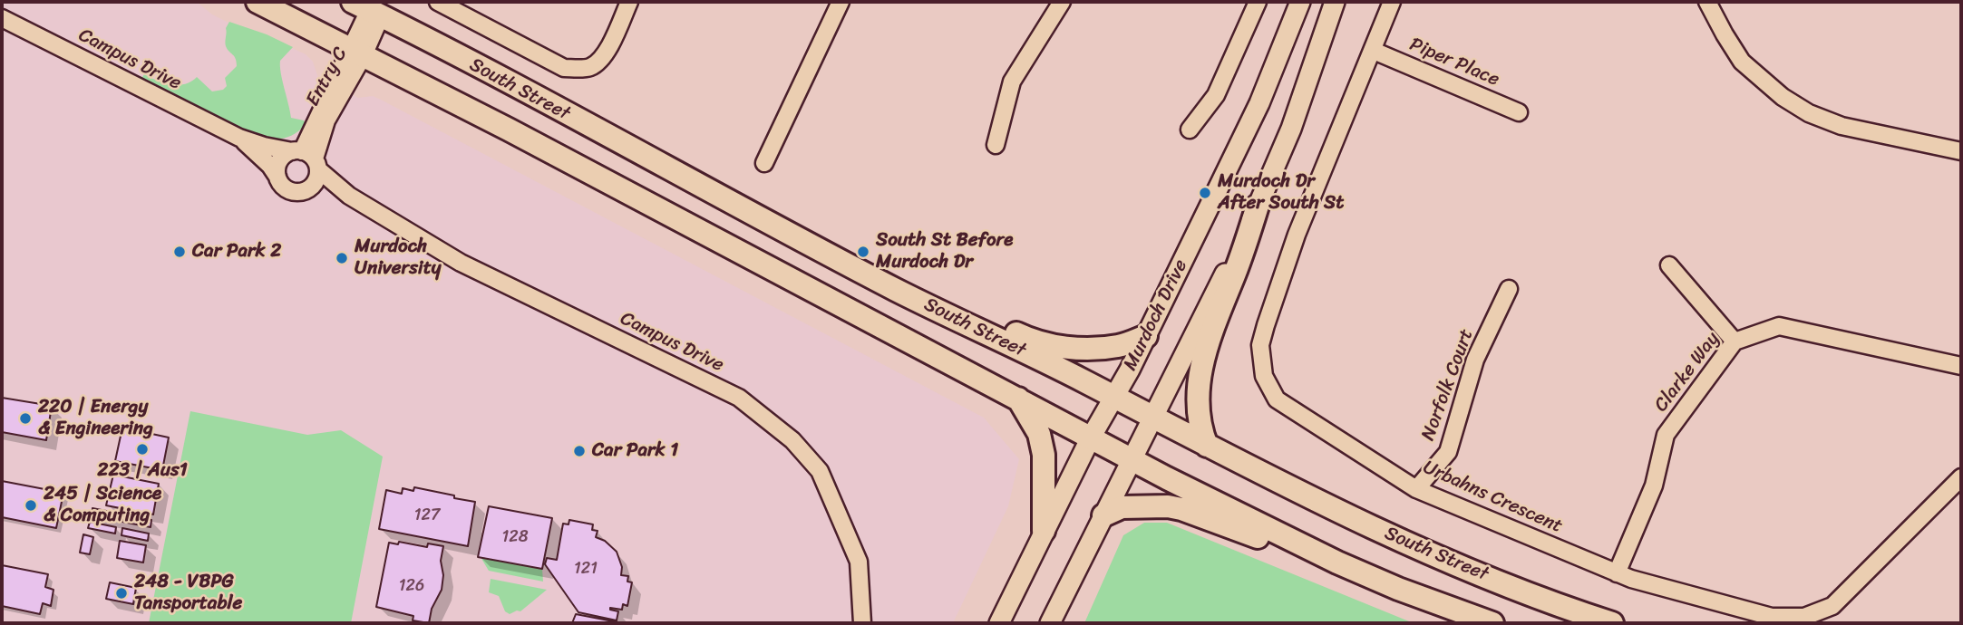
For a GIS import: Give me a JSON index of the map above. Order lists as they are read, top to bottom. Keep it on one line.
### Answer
{"streets":{"highway":["South Street"],"main road":["Murdoch Drive"],"street":["Campus Drive","Piper Place","Entry C","Clarke Way","Norfolk Court","Urbahns Crescent"]},"crossings":[["Campus Drive","Entry C"],["Piper Place","Urbahns Crescent"],["Entry C","South Street"],["South Street","Murdoch Drive"],["Clarke Way","Urbahns Crescent"],["Norfolk Court","Urbahns Crescent"]],"places":["Murdoch Dr After South St","Car Park 2","South St Before Murdoch Dr","Murdoch University","220 | Energy & Engineering","223 | Aus1","Car Park 1","245 | Science & Computing","248 - VBPG Tansportable"],"house_numbers":["127","128","121","126"]}
